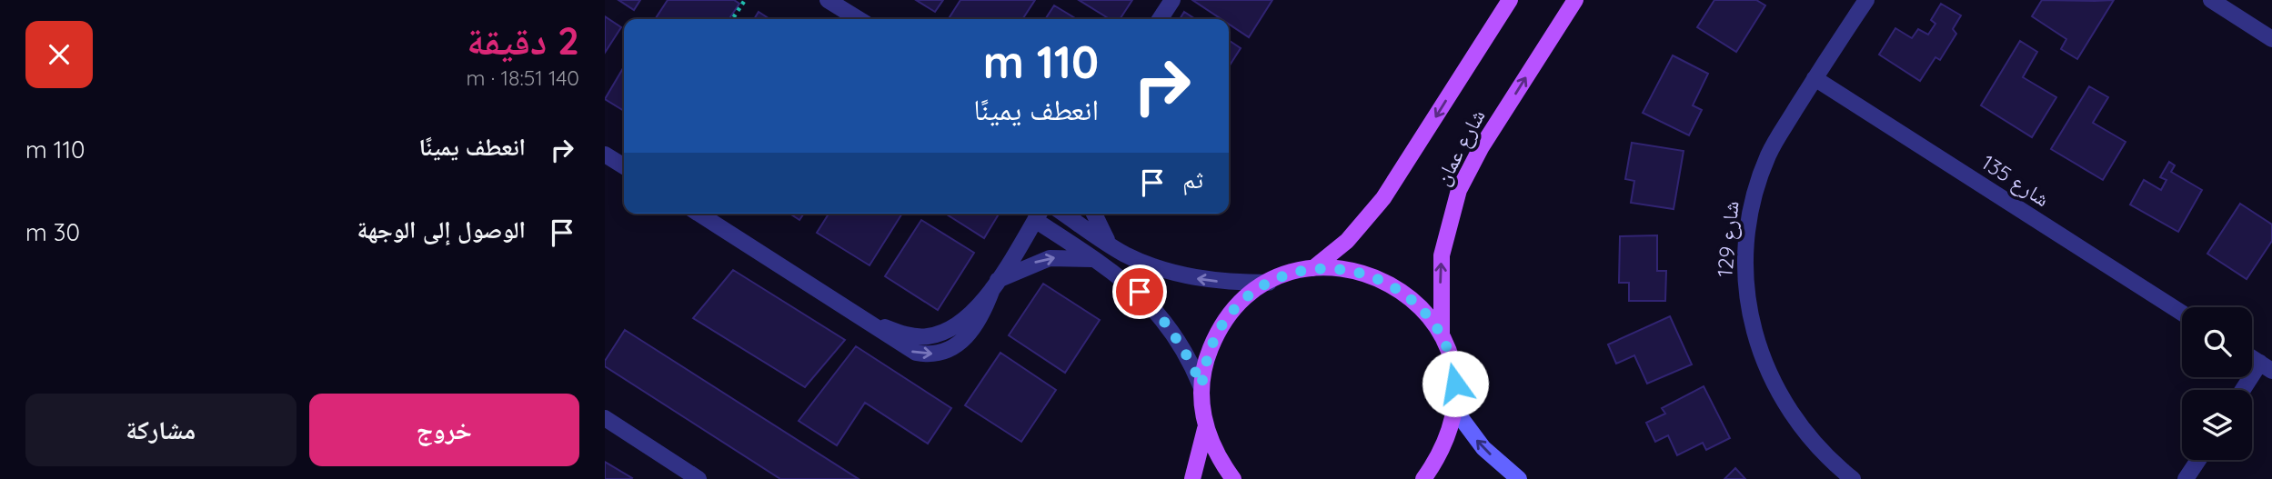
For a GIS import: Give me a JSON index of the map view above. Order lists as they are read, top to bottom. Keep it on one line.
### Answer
{"streets":{"main road":["شارع عمان"],"street":["شارع 135","شارع 129"]},"crossings":[["شارع 135","شارع 129"]],"page":{"heading":["2 دقيقة","140 m · 18:51"],"turn":["110 m","انعطف يمينًا"],"list":[{"name":"انعطف يمينًا","value":"110 m"},{"name":"الوصول إلى الوجهة","value":"30 m"}],"then":"ثم","buttons":["خروج","مشاركة"]}}
